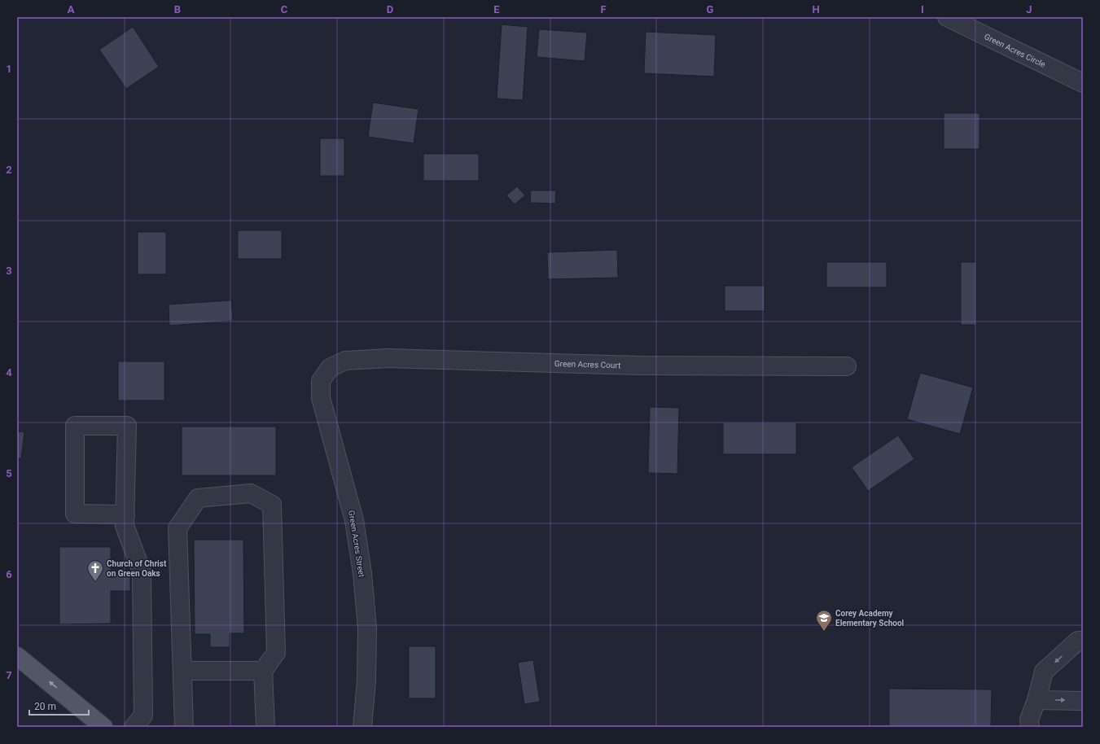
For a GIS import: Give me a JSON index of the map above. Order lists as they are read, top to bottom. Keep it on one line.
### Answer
{"streets":{"street":["Green Acres Circle","Green Acres Court","Green Acres Street"]},"crossings":[["Green Acres Court","Green Acres Street"]],"places":{"church":["Church of Christ on Green Oaks"],"school or university":["Corey Academy Elementary School"]},"scale_bar":"20 m","grid":{"columns":["A","B","C","D","E","F","G","H","I","J"],"rows":["1","2","3","4","5","6","7"]}}
